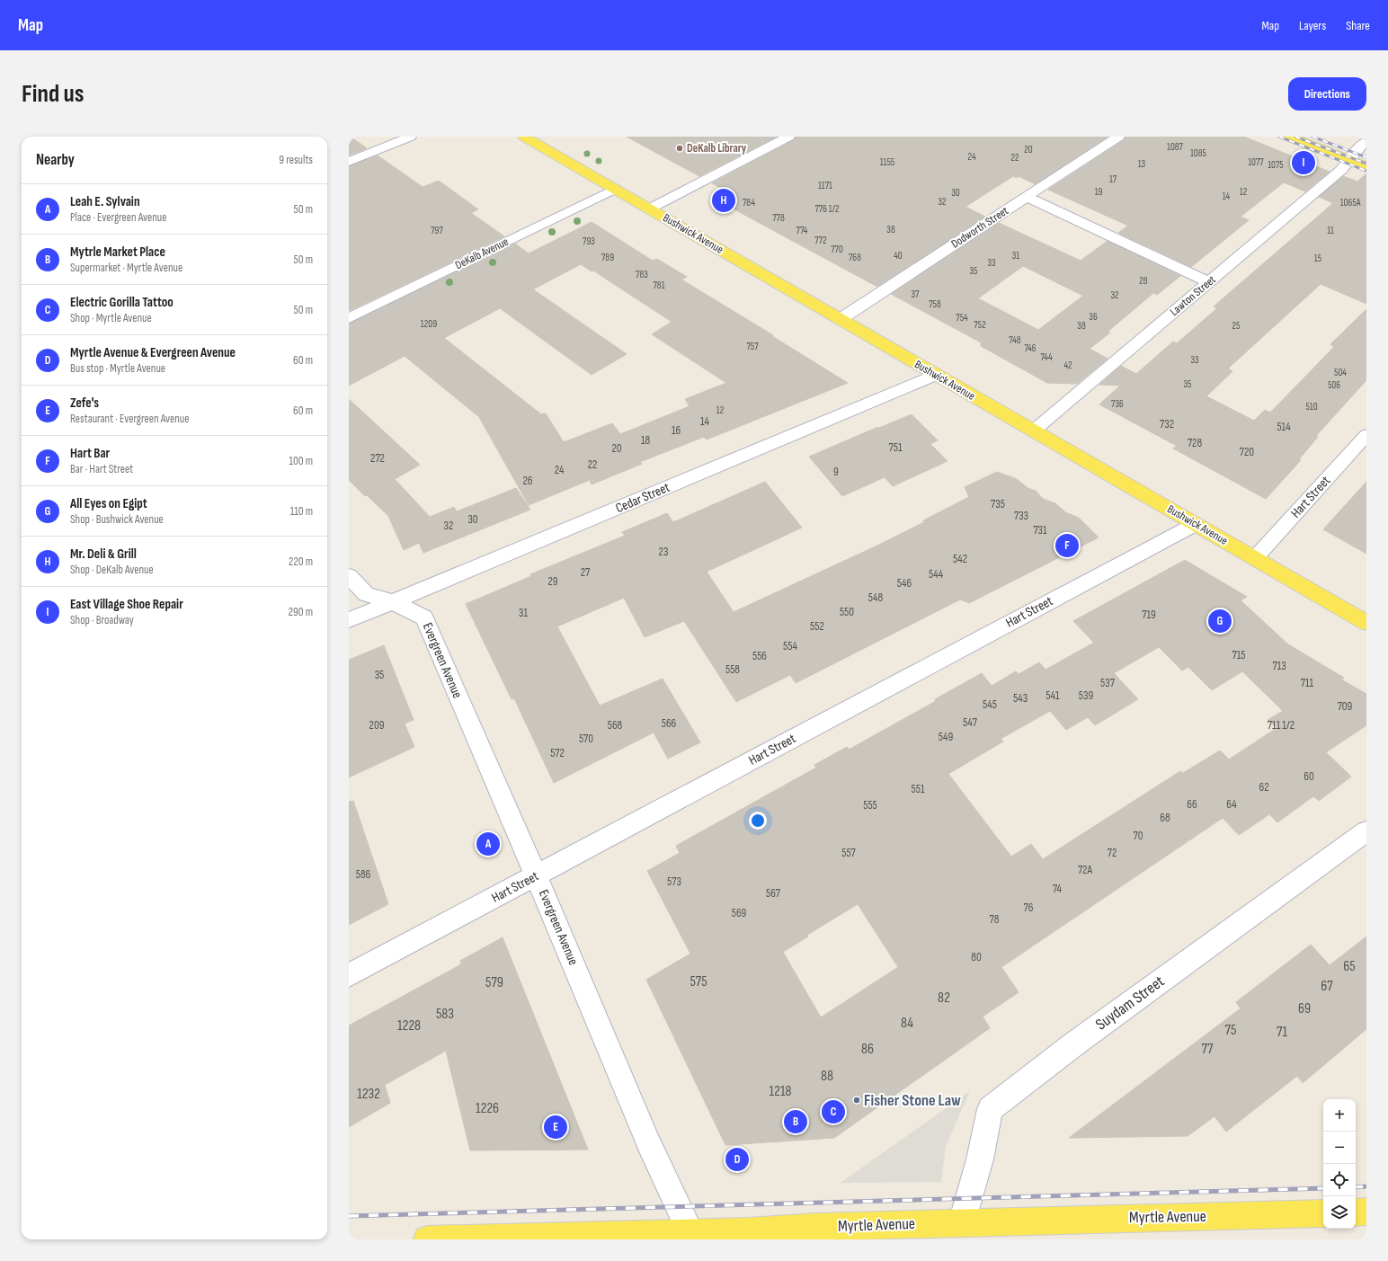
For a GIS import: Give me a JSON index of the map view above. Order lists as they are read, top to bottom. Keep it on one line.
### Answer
{"streets":{"main road":["Bushwick Avenue","Myrtle Avenue"],"street":["Dodworth Street","DeKalb Avenue","Lawton Street","Hart Street","Cedar Street","Evergreen Avenue","Suydam Street"]},"crossings":[["Dodworth Street","Bushwick Avenue"],["Bushwick Avenue","DeKalb Avenue"],["Bushwick Avenue","Lawton Street"],["Bushwick Avenue","Hart Street"],["Bushwick Avenue","Cedar Street"],["Hart Street","Evergreen Avenue"],["Cedar Street","Evergreen Avenue"],["Evergreen Avenue","Myrtle Avenue"],["Suydam Street","Myrtle Avenue"]],"places":["DeKalb Library","Fisher Stone Law"],"house_numbers":["1087","20","1085","24","22","1155","1077","13","1075","17","1171","19","12","30","14","32","784","1065A","776 1/2","778","38","797","774","11","772","793","770","40","31","789","768","15","33","35","783","28","781","37","32","758","36","754","1209","752","38","25","748","757","746","744","33","42","504","35","506","736","510","12","14","732","514","16","18","728","751","20","720","272","22","24","9","26","735","733","30","32","731","23","542","27","544","29","546","548","550","31","719","552","554","715","556","713","558","35","537","711","541","539","543","545","709","547","566","209","568","711 1/2","549","570","572","60","62","551","66","64","555","68","70","557","72","72A","586","573","74","567","76","569","78","80","65","575","579","67","82","69","583","84","1228","75","71","86","77","88","1218","1232","1226"],"page":{"header":"Map","nav":["Map","Layers","Share"],"buttons":"Directions","title":"Find us","heading":["Nearby","9 results"],"pins":["I","H","F","G","A","C","B","E","D"],"list":[{"mark":"A","name":"Leah E. Sylvain","note":"Place · Evergreen Avenue","value":"50 m"},{"mark":"B","name":"Mytrle Market Place","note":"Supermarket · Myrtle Avenue","value":"50 m"},{"mark":"C","name":"Electric Gorilla Tattoo","note":"Shop · Myrtle Avenue","value":"50 m"},{"mark":"D","name":"Myrtle Avenue & Evergreen Avenue","note":"Bus stop · Myrtle Avenue","value":"60 m"},{"mark":"E","name":"Zefe's","note":"Restaurant · Evergreen Avenue","value":"60 m"},{"mark":"F","name":"Hart Bar","note":"Bar · Hart Street","value":"100 m"},{"mark":"G","name":"All Eyes on Egipt","note":"Shop · Bushwick Avenue","value":"110 m"},{"mark":"H","name":"Mr. Deli & Grill","note":"Shop · DeKalb Avenue","value":"220 m"},{"mark":"I","name":"East Village Shoe Repair","note":"Shop · Broadway","value":"290 m"}],"map_buttons":["+","−"]}}
